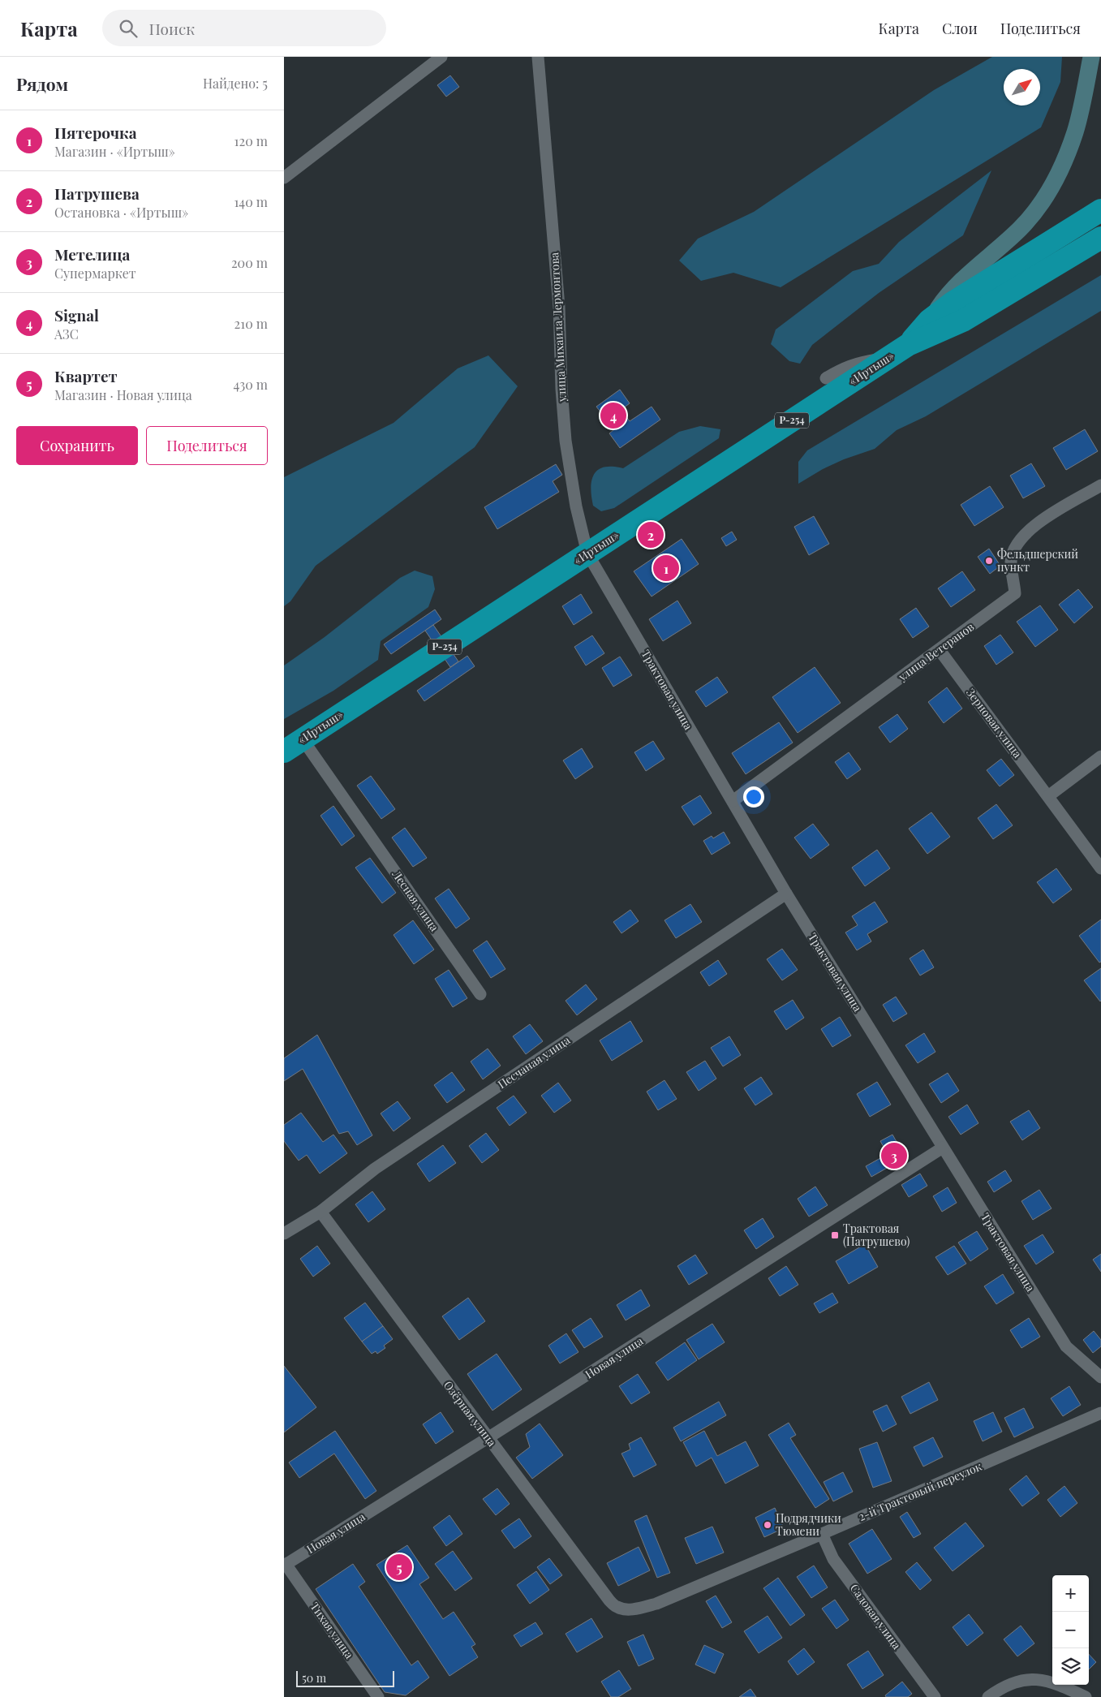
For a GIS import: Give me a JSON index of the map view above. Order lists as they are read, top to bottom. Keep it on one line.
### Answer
{"streets":{"highway":["«Иртыш»","Р-254"],"street":["улица Михаила Лермонтова","улица Ветеранов","Трактовая улица","Зерновая улица","Лесная улица","Песчаная улица","Новая улица","Озёрная улица","2-й Трактовый переулок","Садовая улица","Тихая улица"]},"crossings":[["улица Михаила Лермонтова","«Иртыш»"],["улица Михаила Лермонтова","Трактовая улица"],["«Иртыш»","Трактовая улица"],["«Иртыш»","Лесная улица"],["улица Ветеранов","Трактовая улица"],["улица Ветеранов","Зерновая улица"],["Трактовая улица","Песчаная улица"],["Трактовая улица","Новая улица"],["Песчаная улица","Озёрная улица"],["Новая улица","Озёрная улица"],["Новая улица","Тихая улица"],["Озёрная улица","2-й Трактовый переулок"],["2-й Трактовый переулок","Садовая улица"]],"places":{"other":["Фельдшерский пункт","Подрядчики Тюмени"],"transit":["Трактовая (Патрушево)"]},"scale_bar":"50 m","north":"top right","page":{"header":"Карта","search":"Поиск","nav":["Карта","Слои","Поделиться"],"heading":["Рядом","Найдено: 5"],"list":[{"mark":"1","name":"Пятерочка","note":"Магазин · «Иртыш»","value":"120 m"},{"mark":"2","name":"Патрушева","note":"Остановка · «Иртыш»","value":"140 m"},{"mark":"3","name":"Метелица","note":"Супермаркет","value":"200 m"},{"mark":"4","name":"Signal","note":"АЗС","value":"210 m"},{"mark":"5","name":"Квартет","note":"Магазин · Новая улица","value":"430 m"}],"pins":["4","2","1","3","5"],"buttons":["Сохранить","Поделиться"],"map_buttons":["+","−"],"scale":"50 m"}}
